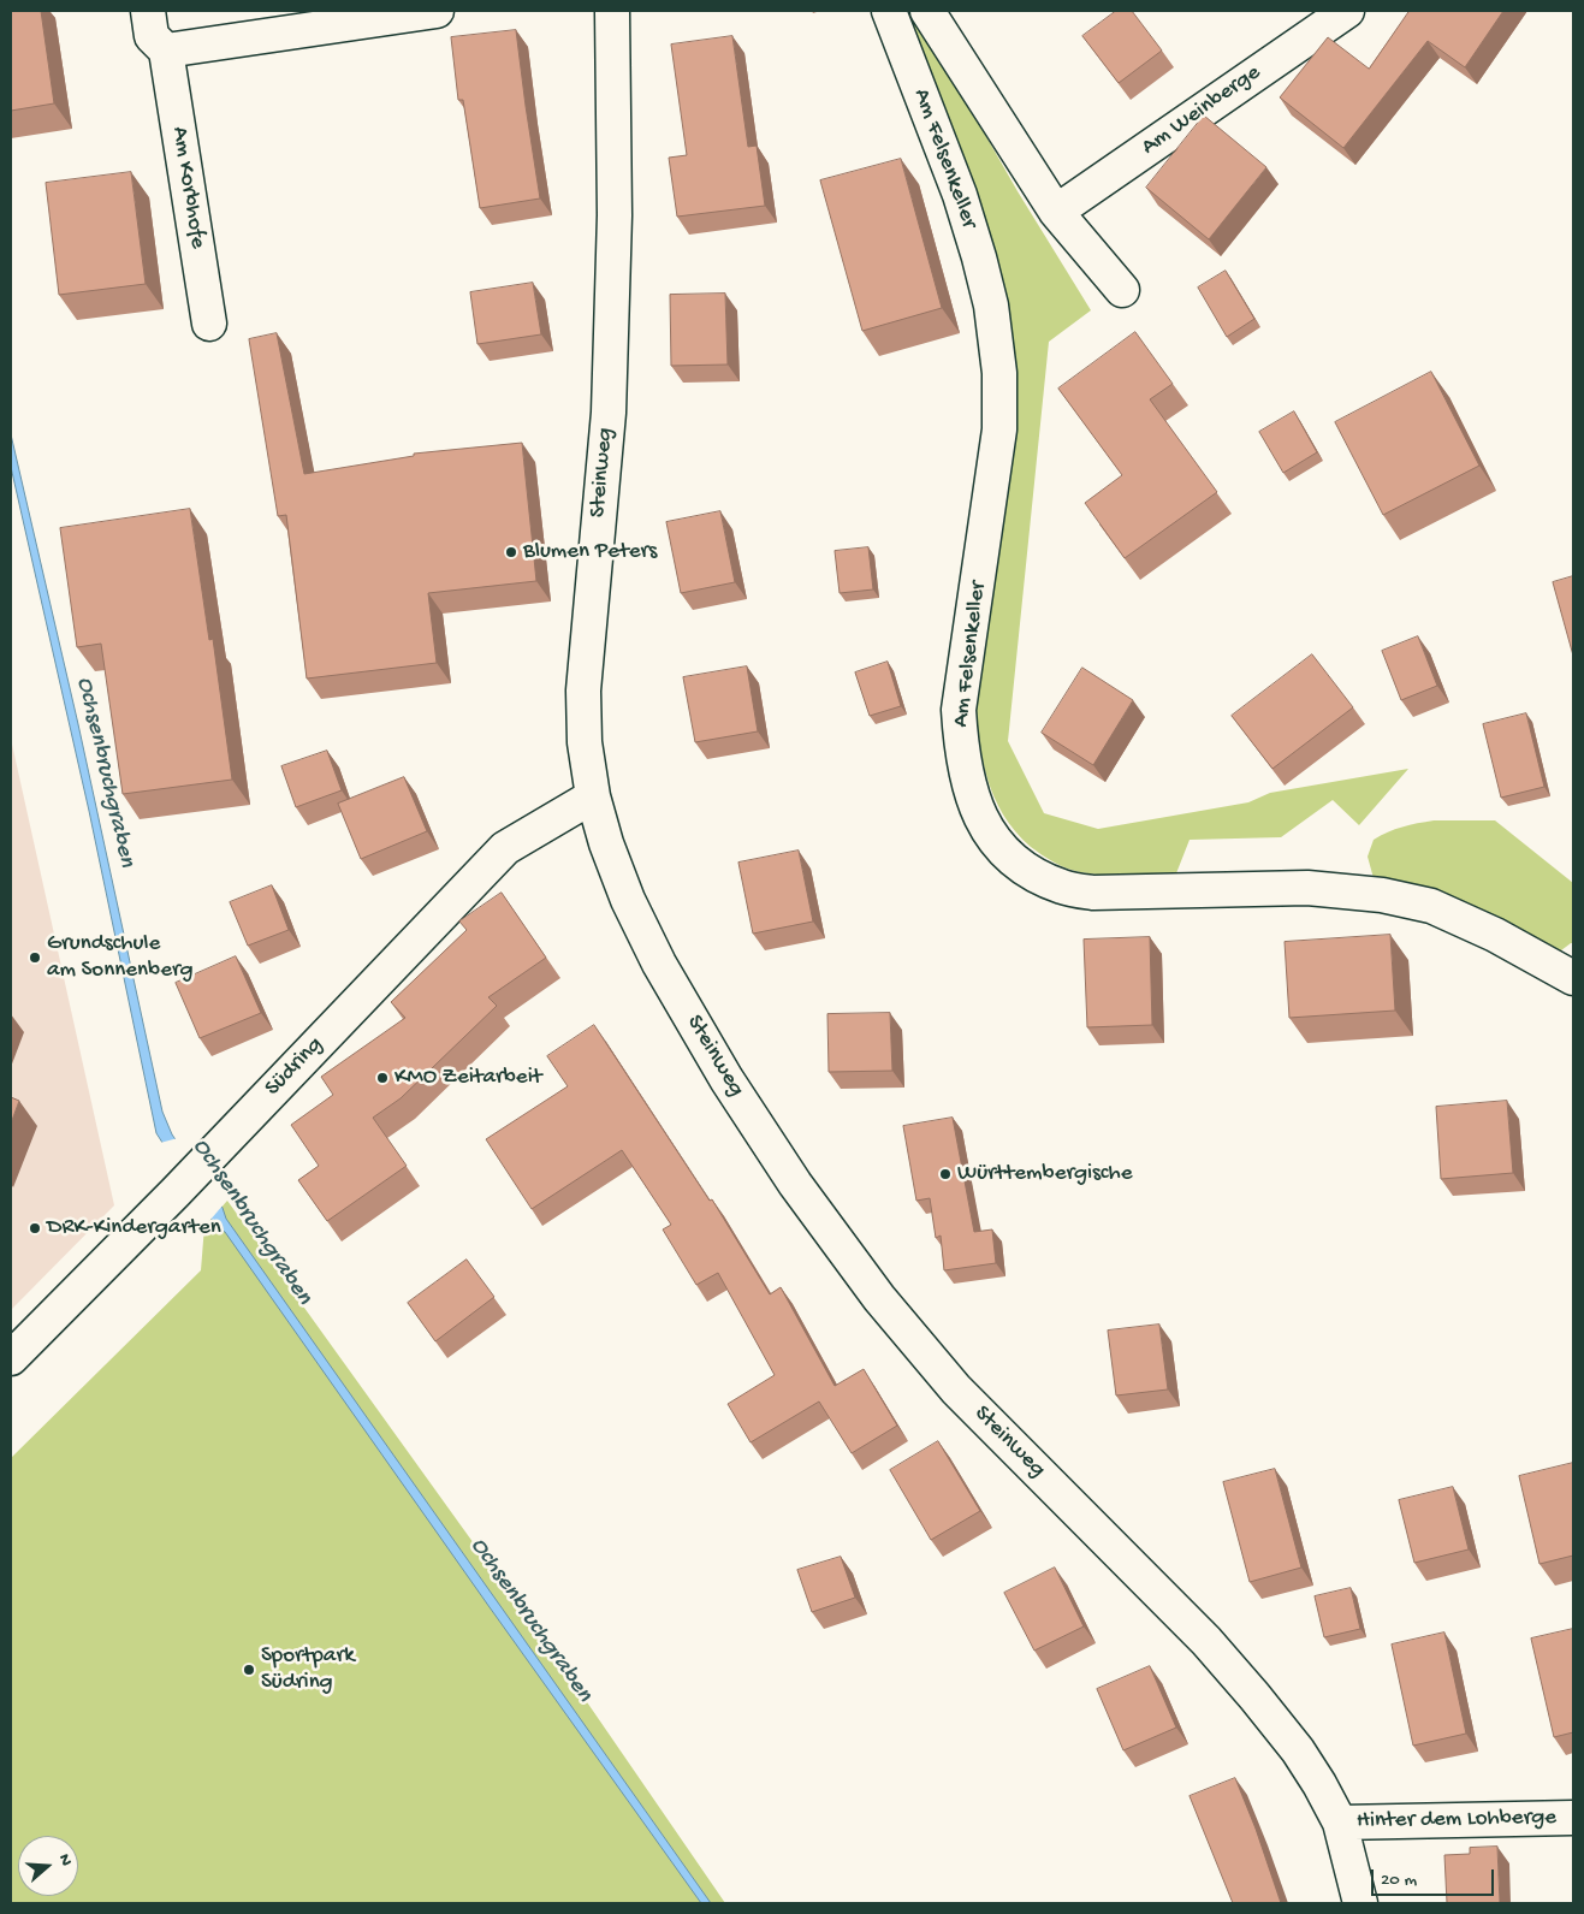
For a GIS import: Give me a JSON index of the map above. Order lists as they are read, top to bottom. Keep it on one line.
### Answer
{"streets":{"street":["Am Weinberge","Am Felsenkeller","Am Korbhofe","Steinweg","Südring","Hinter dem Lohberge"]},"crossings":[["Steinweg","Südring"],["Steinweg","Hinter dem Lohberge"]],"water":["Ochsenbruchgraben"],"places":["Blumen Peters","Grundschule am Sonnenberg","KMO Zeitarbeit","Württembergische","DRK-Kindergarten","Sportpark Südring"],"scale_bar":"20 m","north":"right"}
